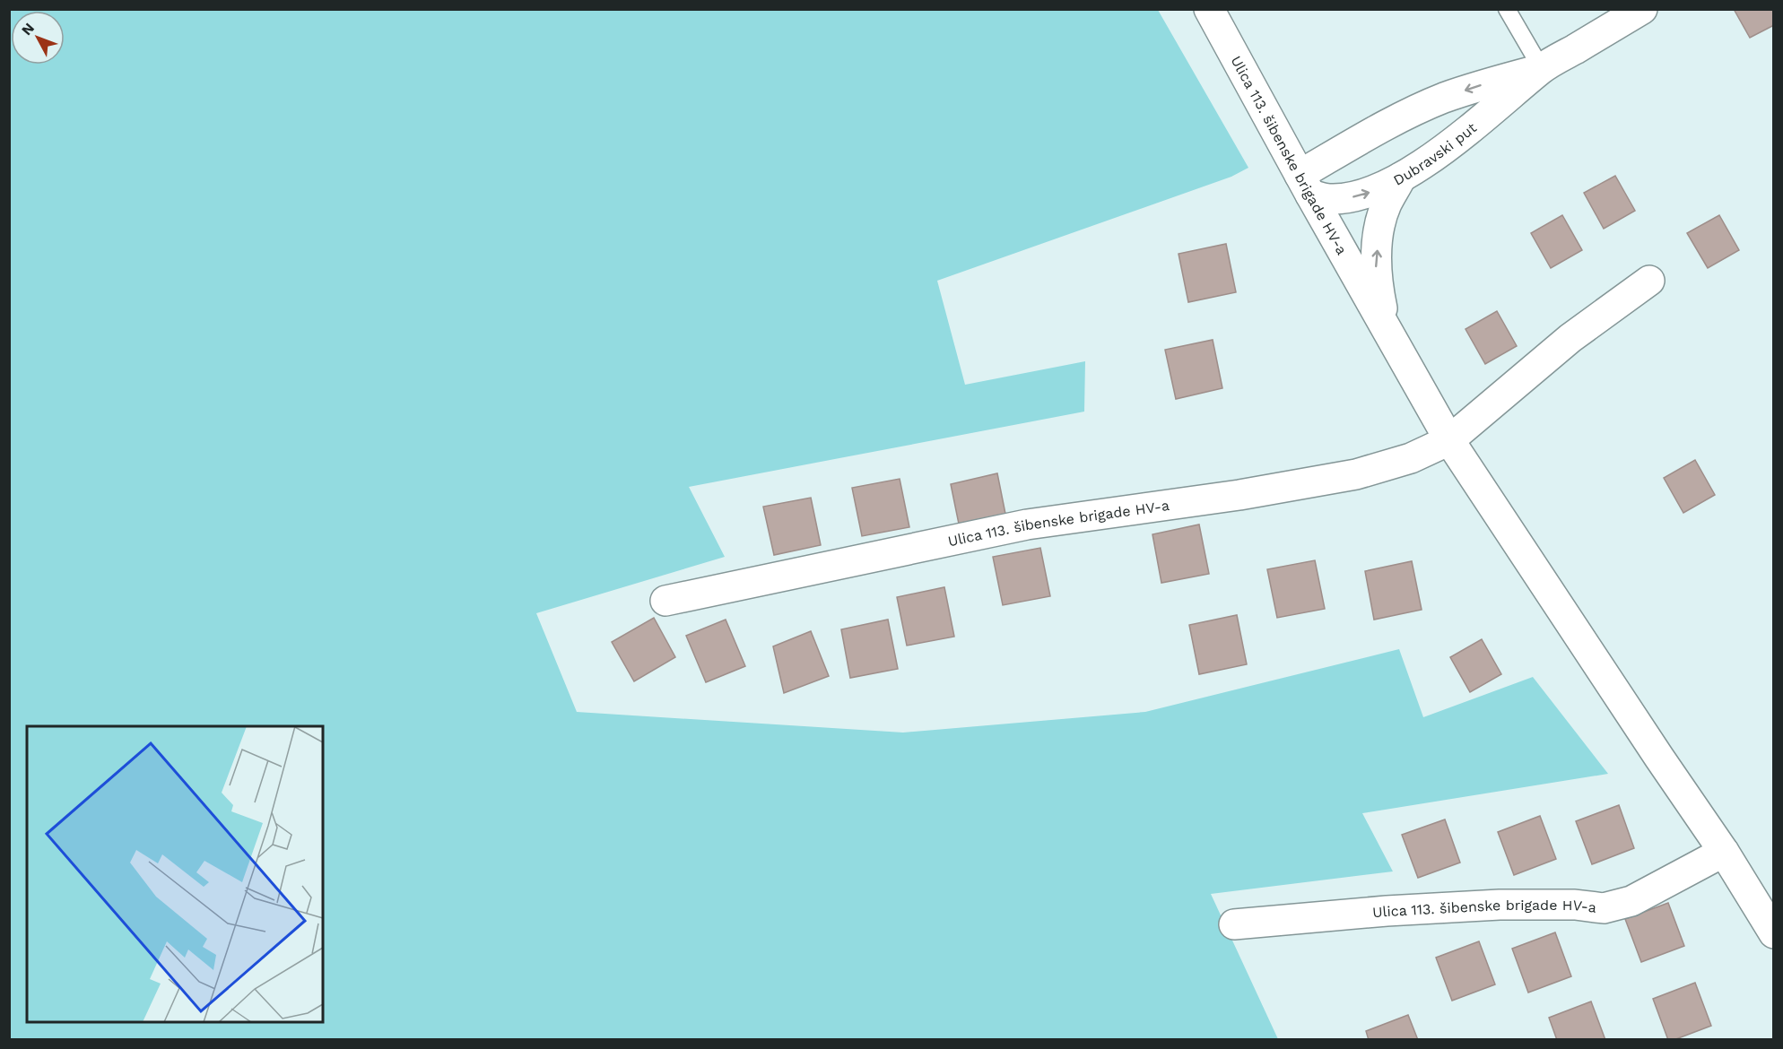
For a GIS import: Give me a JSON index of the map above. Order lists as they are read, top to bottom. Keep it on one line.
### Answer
{"streets":{"main road":["Dubravski put","Ulica 113. šibenske brigade HV-a"]},"crossings":[["Dubravski put","Ulica 113. šibenske brigade HV-a"]],"north":"top left"}
